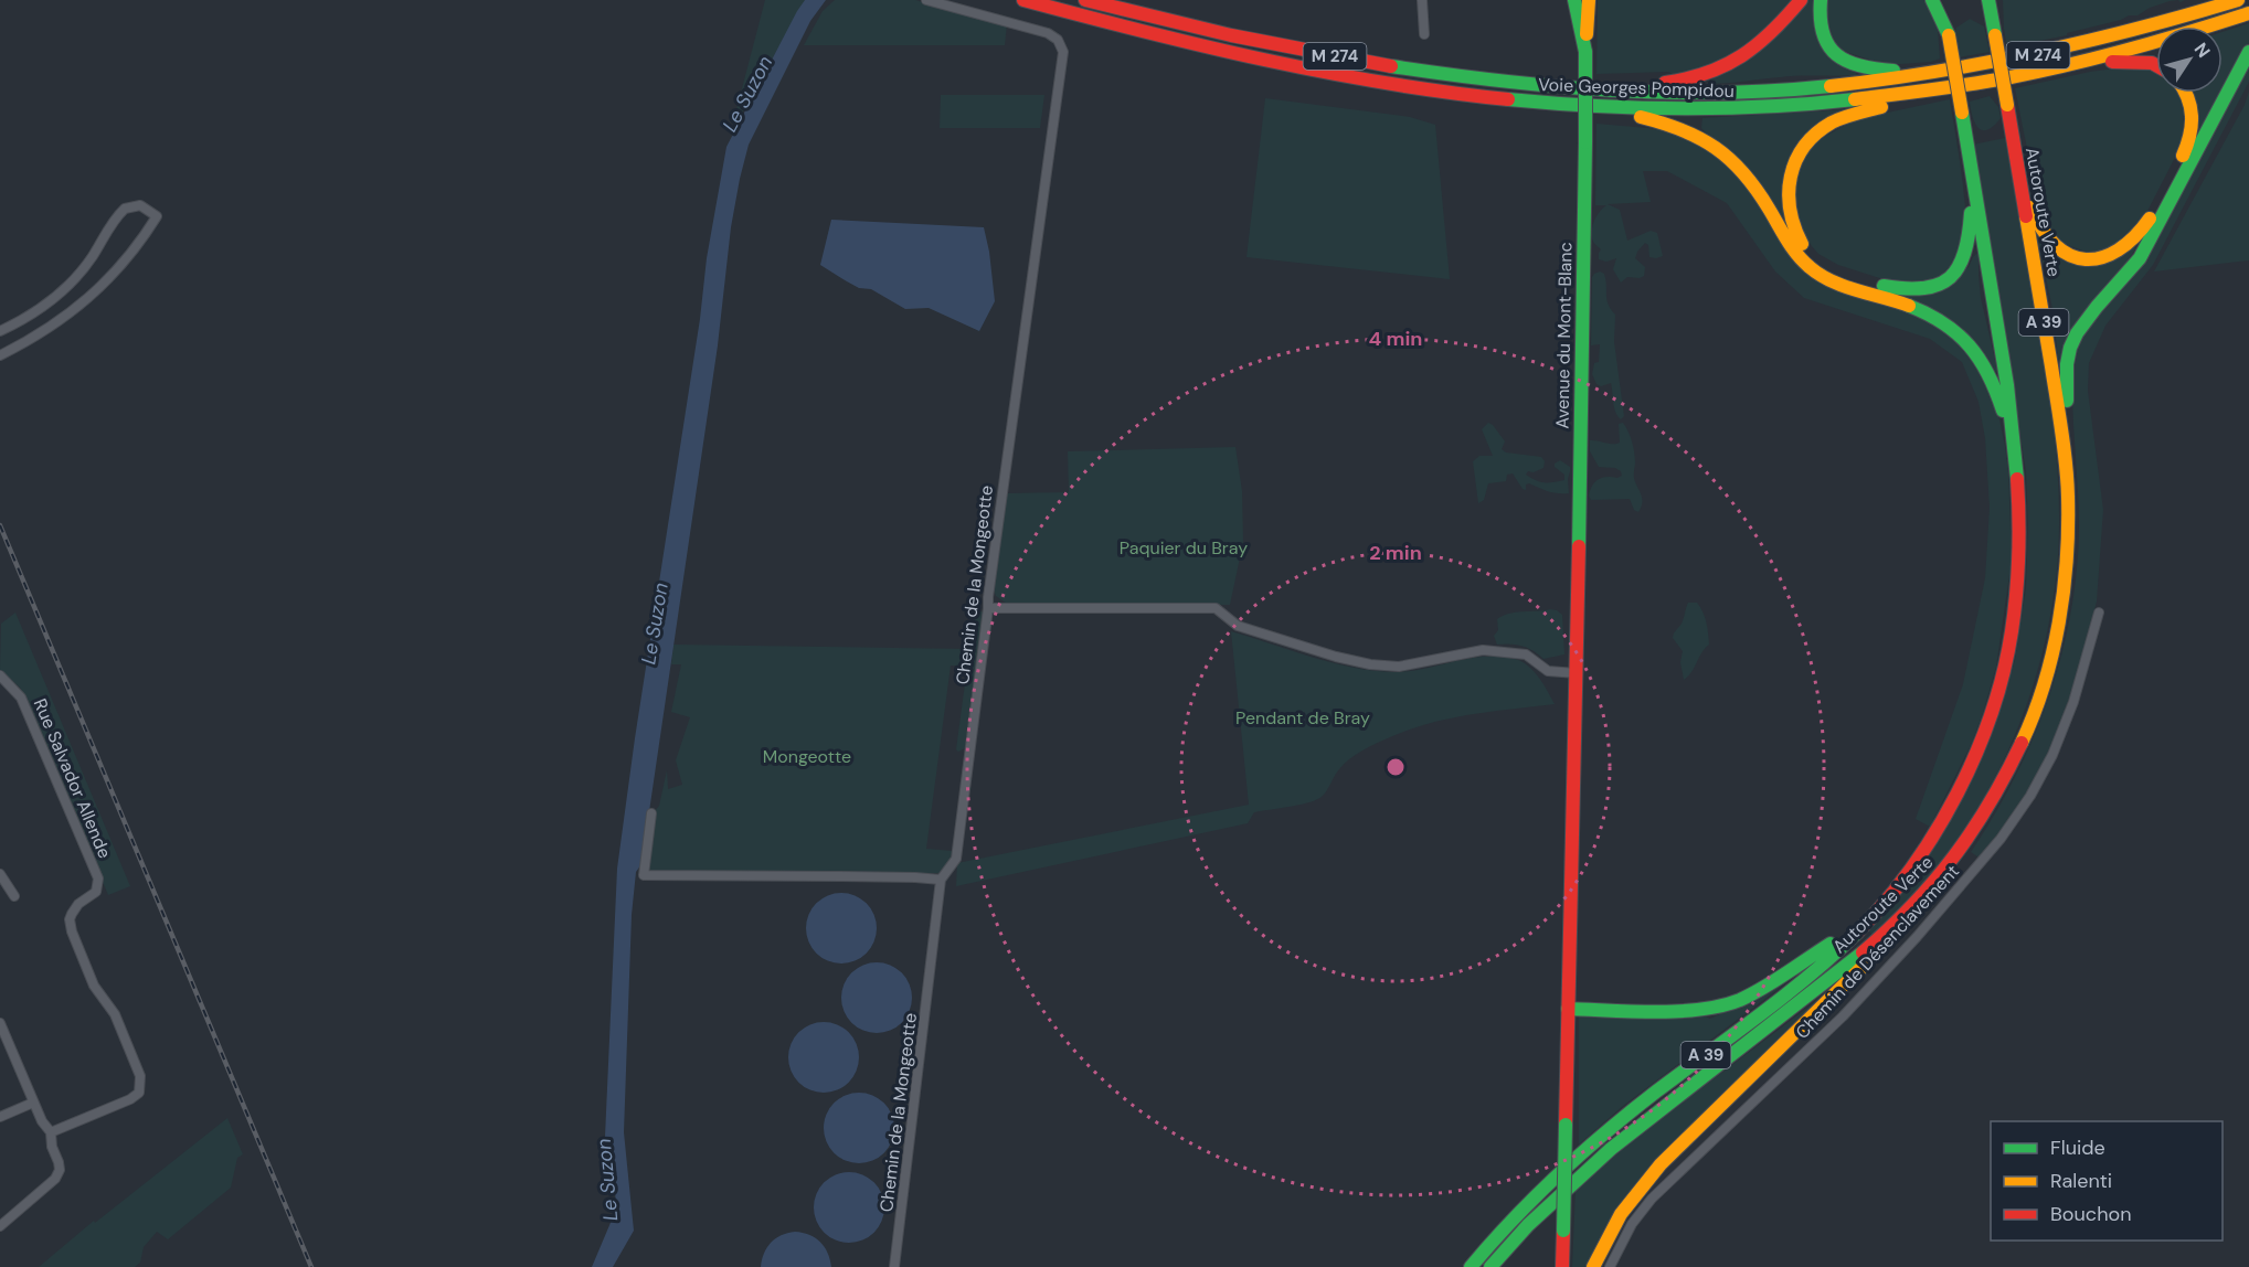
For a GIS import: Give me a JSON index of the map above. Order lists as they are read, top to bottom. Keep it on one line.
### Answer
{"streets":{"main road":["M 274","Voie Georges Pompidou","Autoroute Verte","A 39","Avenue du Mont-Blanc"],"street":["Chemin de la Mongeotte","Rue Salvador Allende","Chemin de Désenclavement"]},"water":["Le Suzon"],"parks":["Paquier du Bray","Pendant de Bray","Mongeotte"],"legend":["Fluide","Ralenti","Bouchon"],"north":"top right","rings":["4 min","2 min"]}
